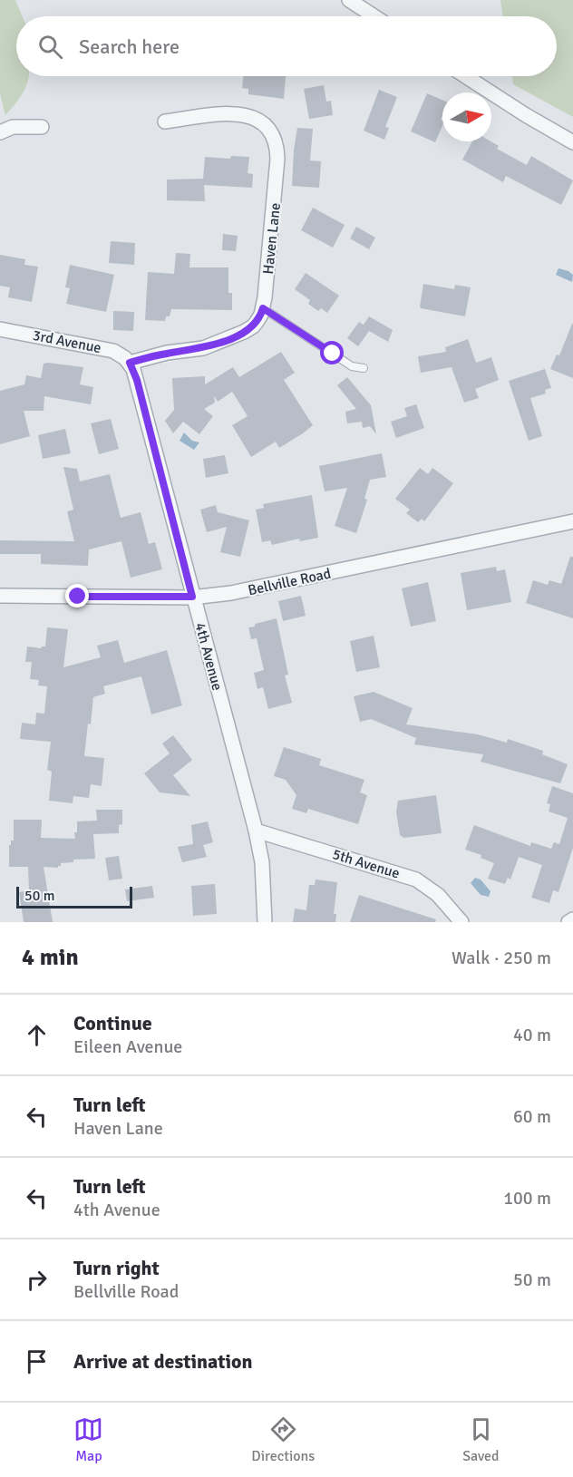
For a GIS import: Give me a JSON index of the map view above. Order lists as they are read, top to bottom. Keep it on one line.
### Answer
{"streets":{"street":["Haven Lane","3rd Avenue","Bellville Road","4th Avenue","5th Avenue"]},"crossings":[["3rd Avenue","4th Avenue"],["Bellville Road","4th Avenue"],["4th Avenue","5th Avenue"]],"scale_bar":"50 m","north":"right","page":{"search":"Search here","scale":"50 m","heading":["4 min","Walk · 250 m"],"list":[["Continue","Eileen Avenue","40 m"],["Turn left","Haven Lane","60 m"],["Turn left","4th Avenue","100 m"],["Turn right","Bellville Road","50 m"],"Arrive at destination"],"nav":["Map","Directions","Saved"]}}
